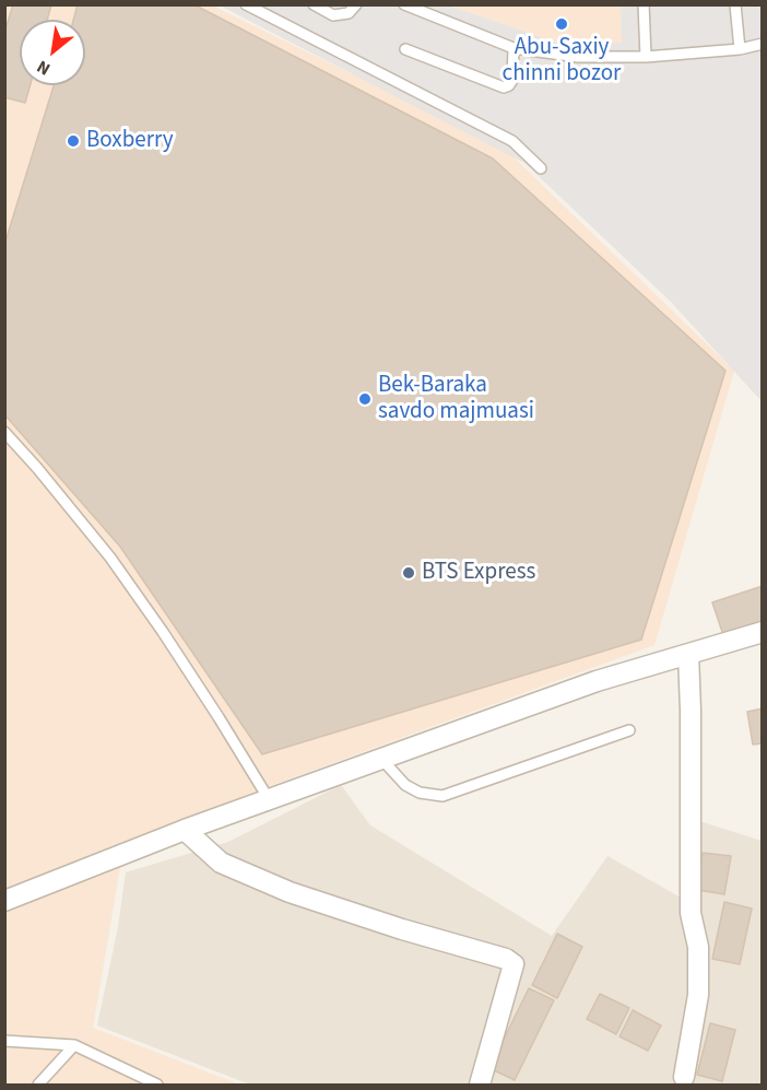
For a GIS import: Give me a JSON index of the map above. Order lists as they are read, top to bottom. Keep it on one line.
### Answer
{"places":["Abu-Saxiy chinni bozor","Boxberry","Bek-Baraka savdo majmuasi","BTS Express"],"north":"bottom left"}
